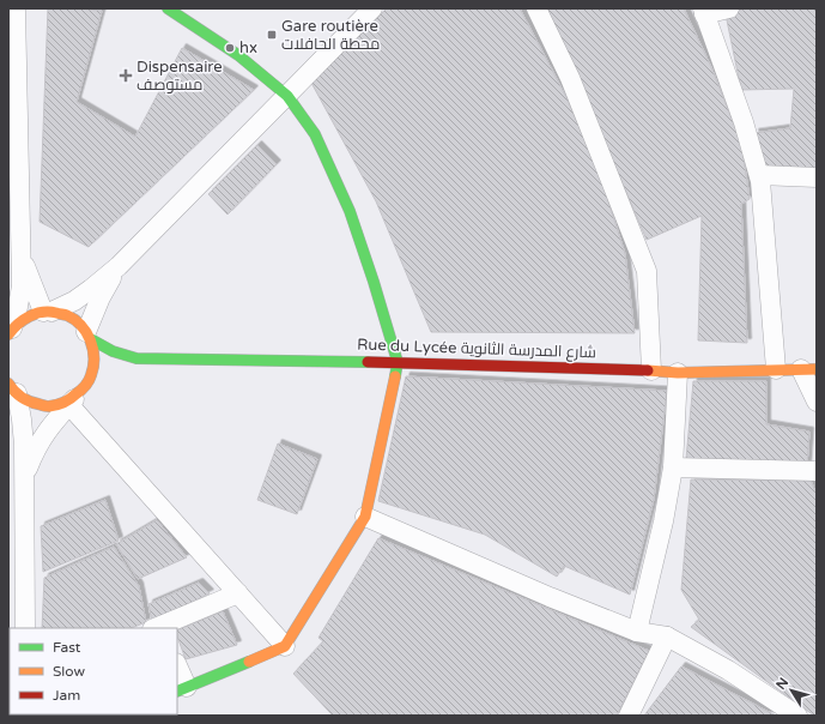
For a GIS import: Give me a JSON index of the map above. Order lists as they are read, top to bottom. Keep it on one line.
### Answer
{"streets":{"street":["Rue du Lycée شارع المدرسة الثانوية"]},"places":{"transit":["Gare routière محطة الحافلات"],"other":["hx"],"health":["Dispensaire مستوصف"]},"legend":["Fast","Slow","Jam"],"north":"top left"}
